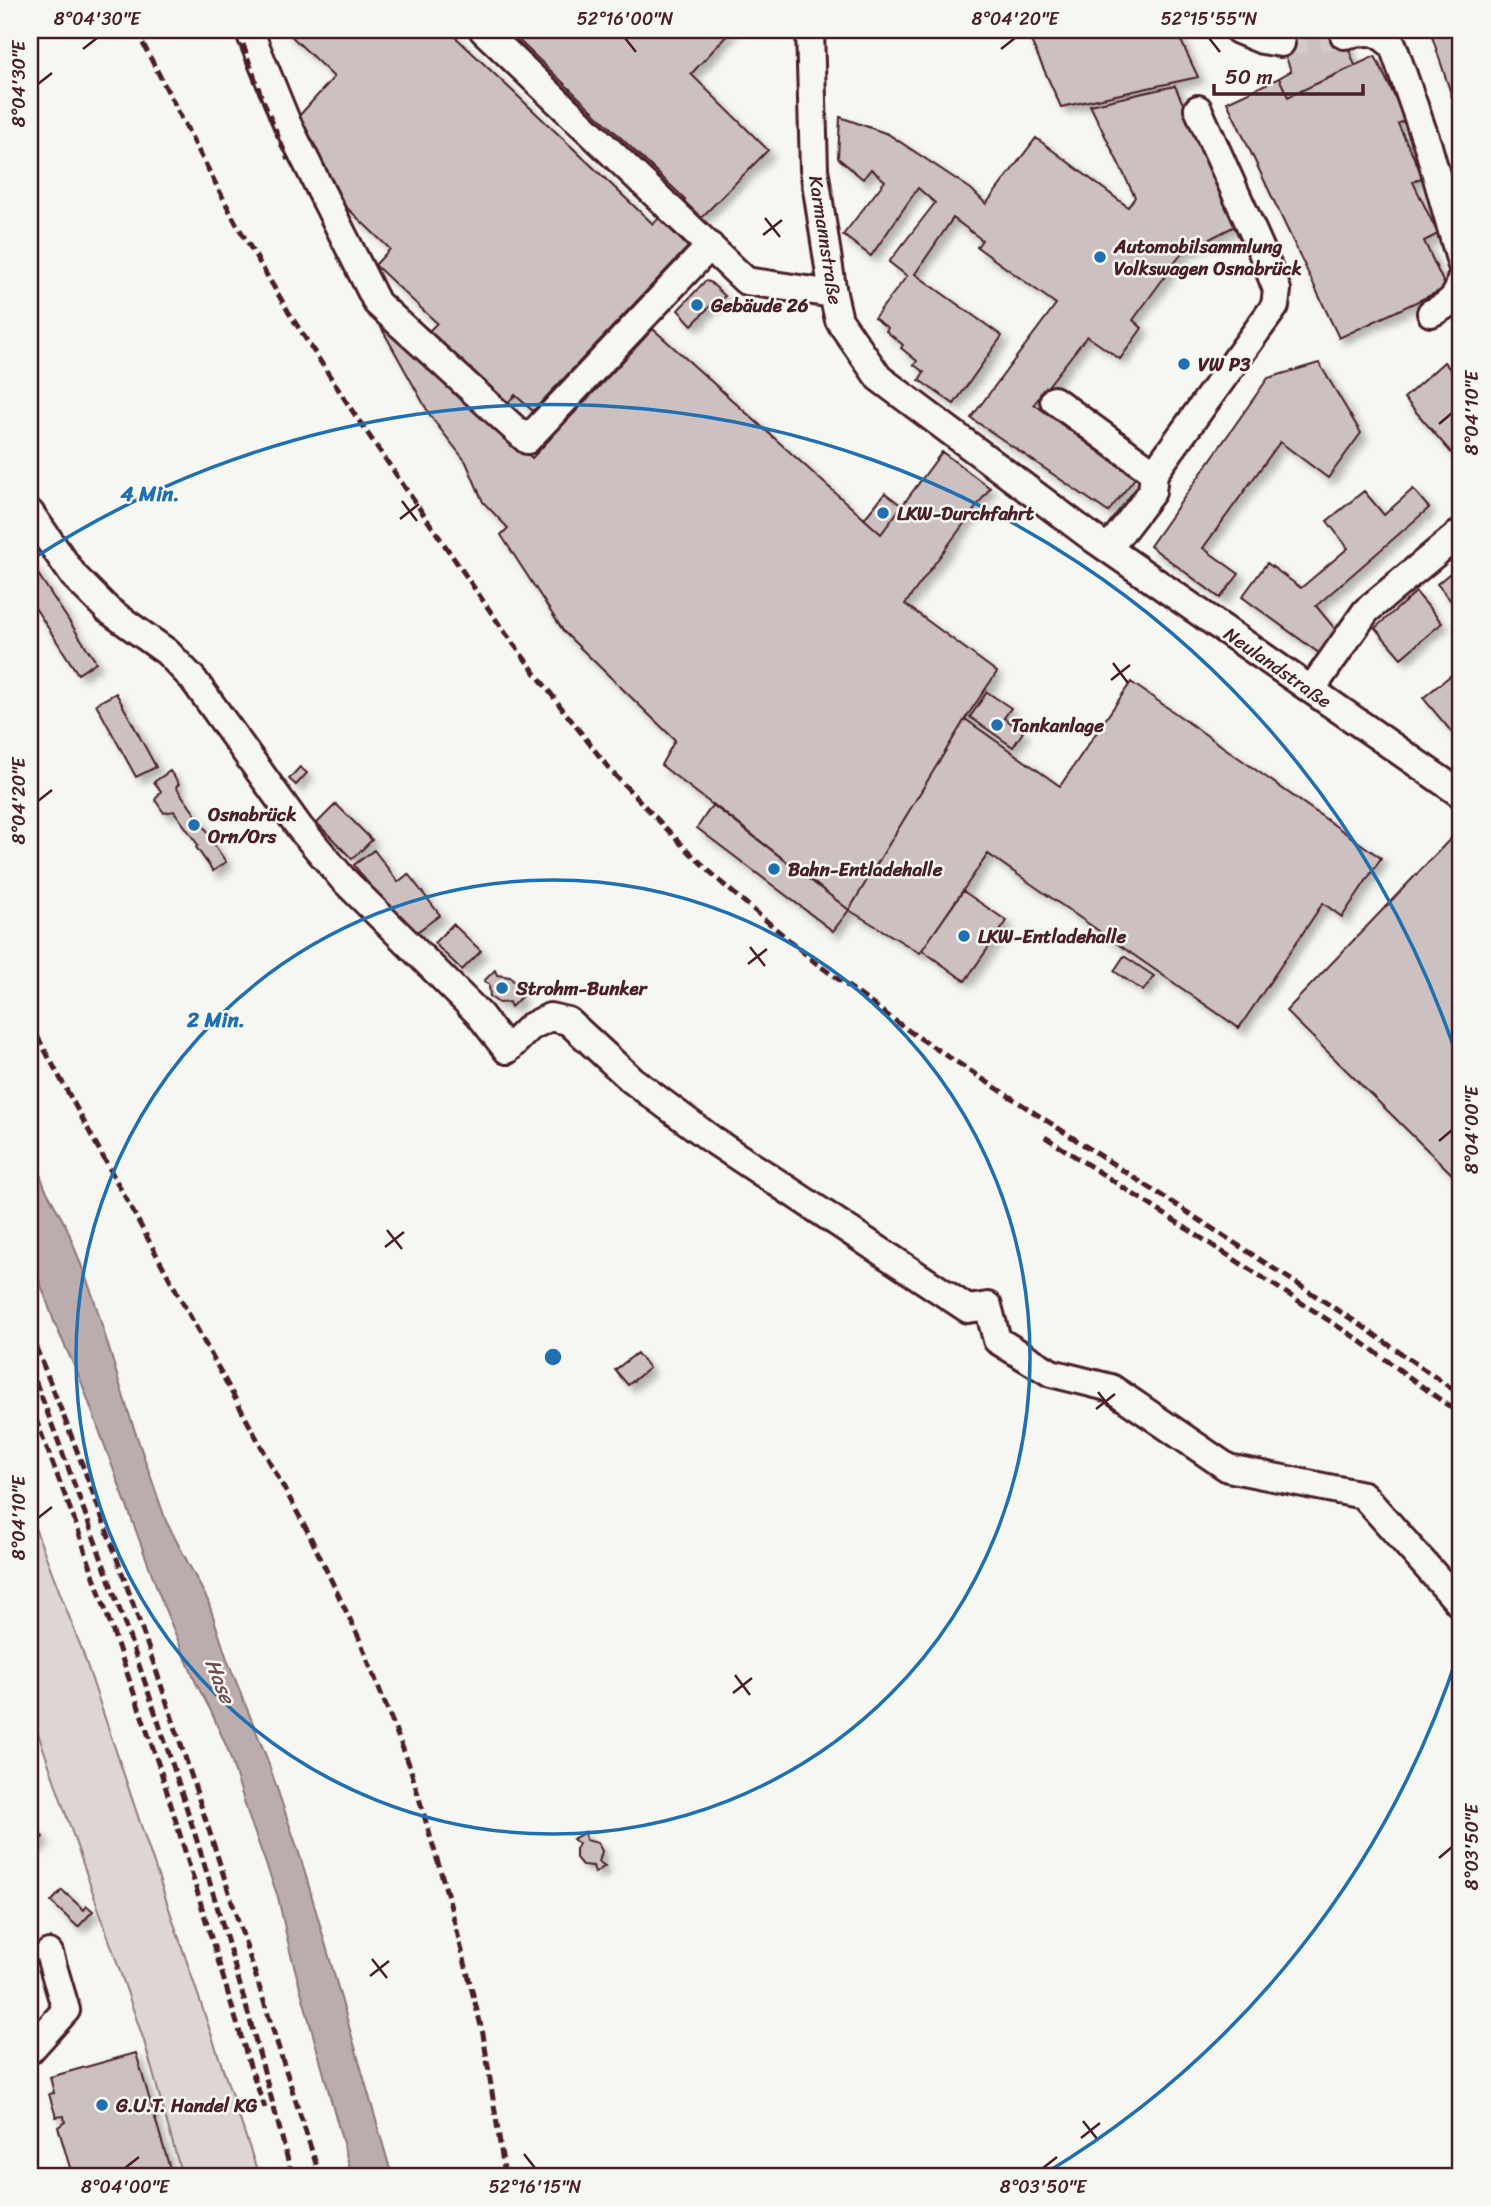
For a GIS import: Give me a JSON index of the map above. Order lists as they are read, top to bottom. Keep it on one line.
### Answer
{"streets":{"street":["Karmannstraße","Neulandstraße"]},"crossings":[["Karmannstraße","Neulandstraße"]],"water":["Hase"],"places":["Automobilsammlung Volkswagen Osnabrück","Gebäude 26","VW P3","LKW-Durchfahrt","Tankanlage","Osnabrück Orn/Ors","Bahn-Entladehalle","LKW-Entladehalle","Strohm-Bunker","G.U.T. Handel KG"],"scale_bar":"50 m","coordinates":["8°04'30\"E","52°16'00\"N","8°04'20\"E","52°15'55\"N","8°04'10\"E","8°04'00\"E","8°03'50\"E","52°16'15\"N"],"rings":["4 Min.","2 Min."]}
